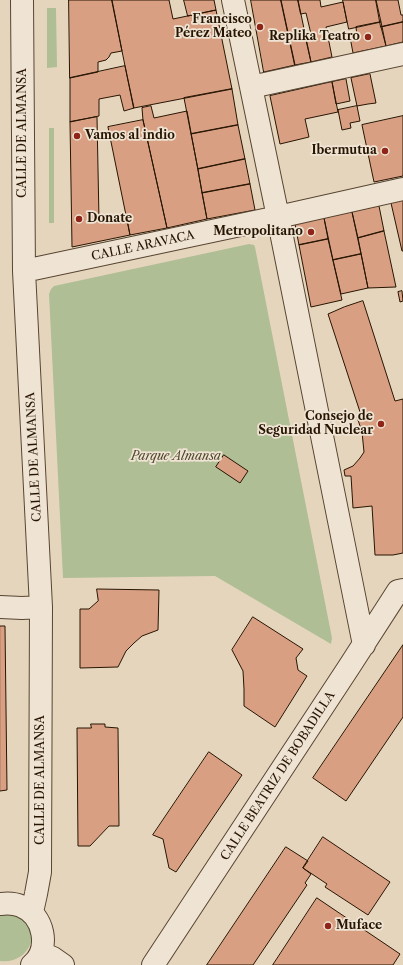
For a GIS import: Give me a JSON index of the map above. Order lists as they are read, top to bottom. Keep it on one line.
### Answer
{"streets":{"street":["CALLE DE ALMANSA","CALLE ARAVACA","CALLE BEATRIZ DE BOBADILLA"]},"crossings":[["CALLE DE ALMANSA","CALLE ARAVACA"]],"parks":["Parque Almansa"],"places":["Francisco Pérez Mateo","Replika Teatro","Vamos al indio","Ibermutua","Donate","Metropolitano","Consejo de Seguridad Nuclear","Muface"]}
